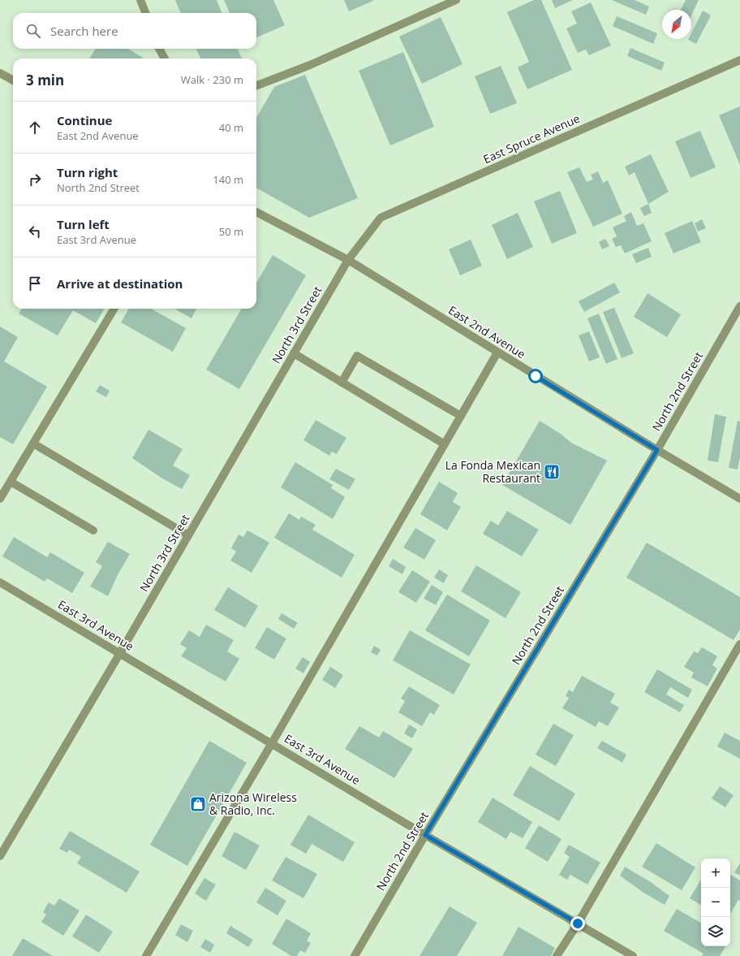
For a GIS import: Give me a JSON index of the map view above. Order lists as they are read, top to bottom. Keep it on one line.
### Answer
{"streets":{"street":["East Spruce Avenue","North 3rd Street","East 2nd Avenue","North 2nd Street","East 3rd Avenue"]},"crossings":[["East Spruce Avenue","North 3rd Street"],["East Spruce Avenue","East 2nd Avenue"],["North 3rd Street","East 2nd Avenue"],["North 3rd Street","East 3rd Avenue"],["East 2nd Avenue","North 2nd Street"],["North 2nd Street","East 3rd Avenue"]],"places":{"restaurant":["La Fonda Mexican Restaurant"],"shop":["Arizona Wireless & Radio, Inc."]},"north":"bottom left","page":{"search":"Search here","heading":["3 min","Walk · 230 m"],"list":[["Continue","East 2nd Avenue","40 m"],["Turn right","North 2nd Street","140 m"],["Turn left","East 3rd Avenue","50 m"],"Arrive at destination"],"map_buttons":["+","−"]}}
